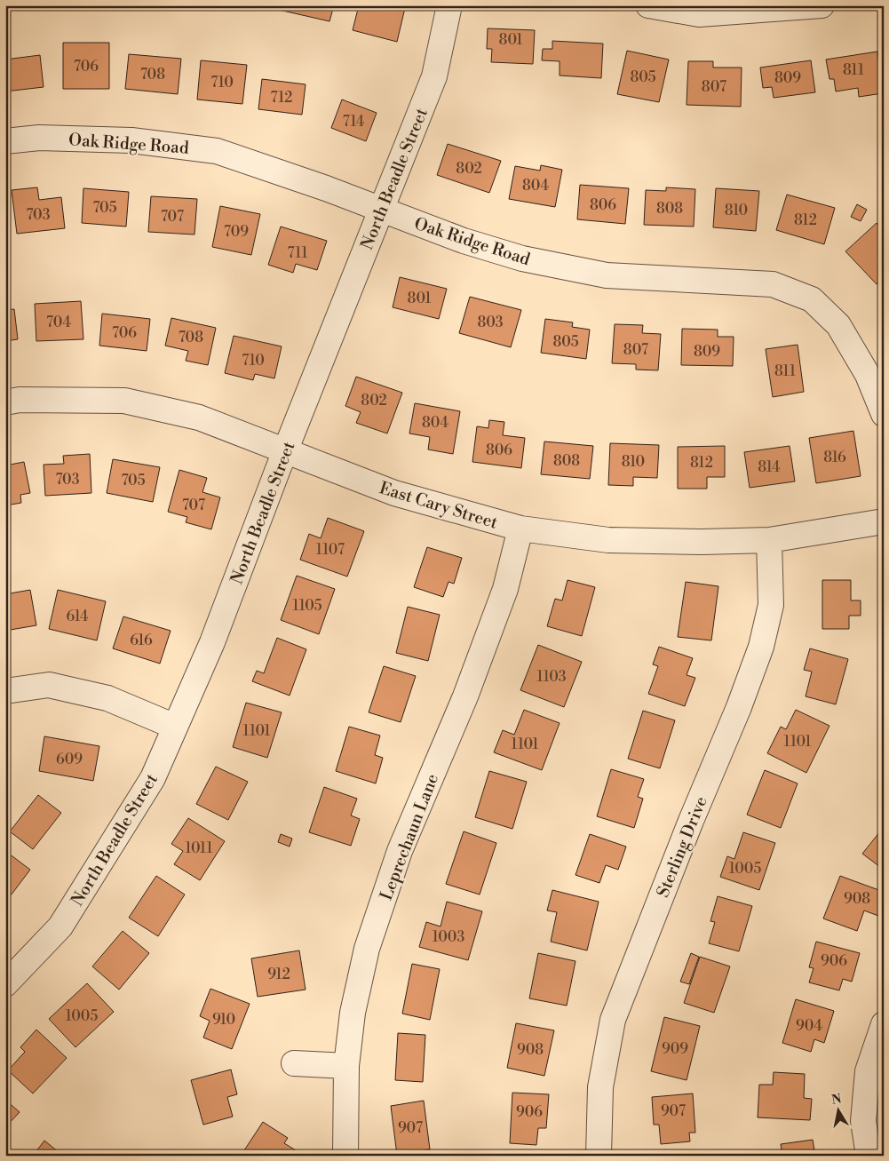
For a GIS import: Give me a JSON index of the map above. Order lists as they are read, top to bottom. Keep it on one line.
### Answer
{"streets":{"street":["Oak Ridge Road","North Beadle Street","East Cary Street","Leprechaun Lane","Sterling Drive"]},"crossings":[["Oak Ridge Road","North Beadle Street"],["North Beadle Street","East Cary Street"],["East Cary Street","Leprechaun Lane"],["East Cary Street","Sterling Drive"]],"house_numbers":["801","706","811","708","805","809","710","807","712","714","802","804","806","705","808","810","703","707","812","709","711","801","704","803","706","708","805","807","809","710","811","802","804","806","816","808","810","812","814","703","705","707","1107","1105","614","616","1103","1101","1101","1101","609","1011","1005","908","1003","906","912","1005","910","904","909","908","907","906","907"],"north":"top"}
